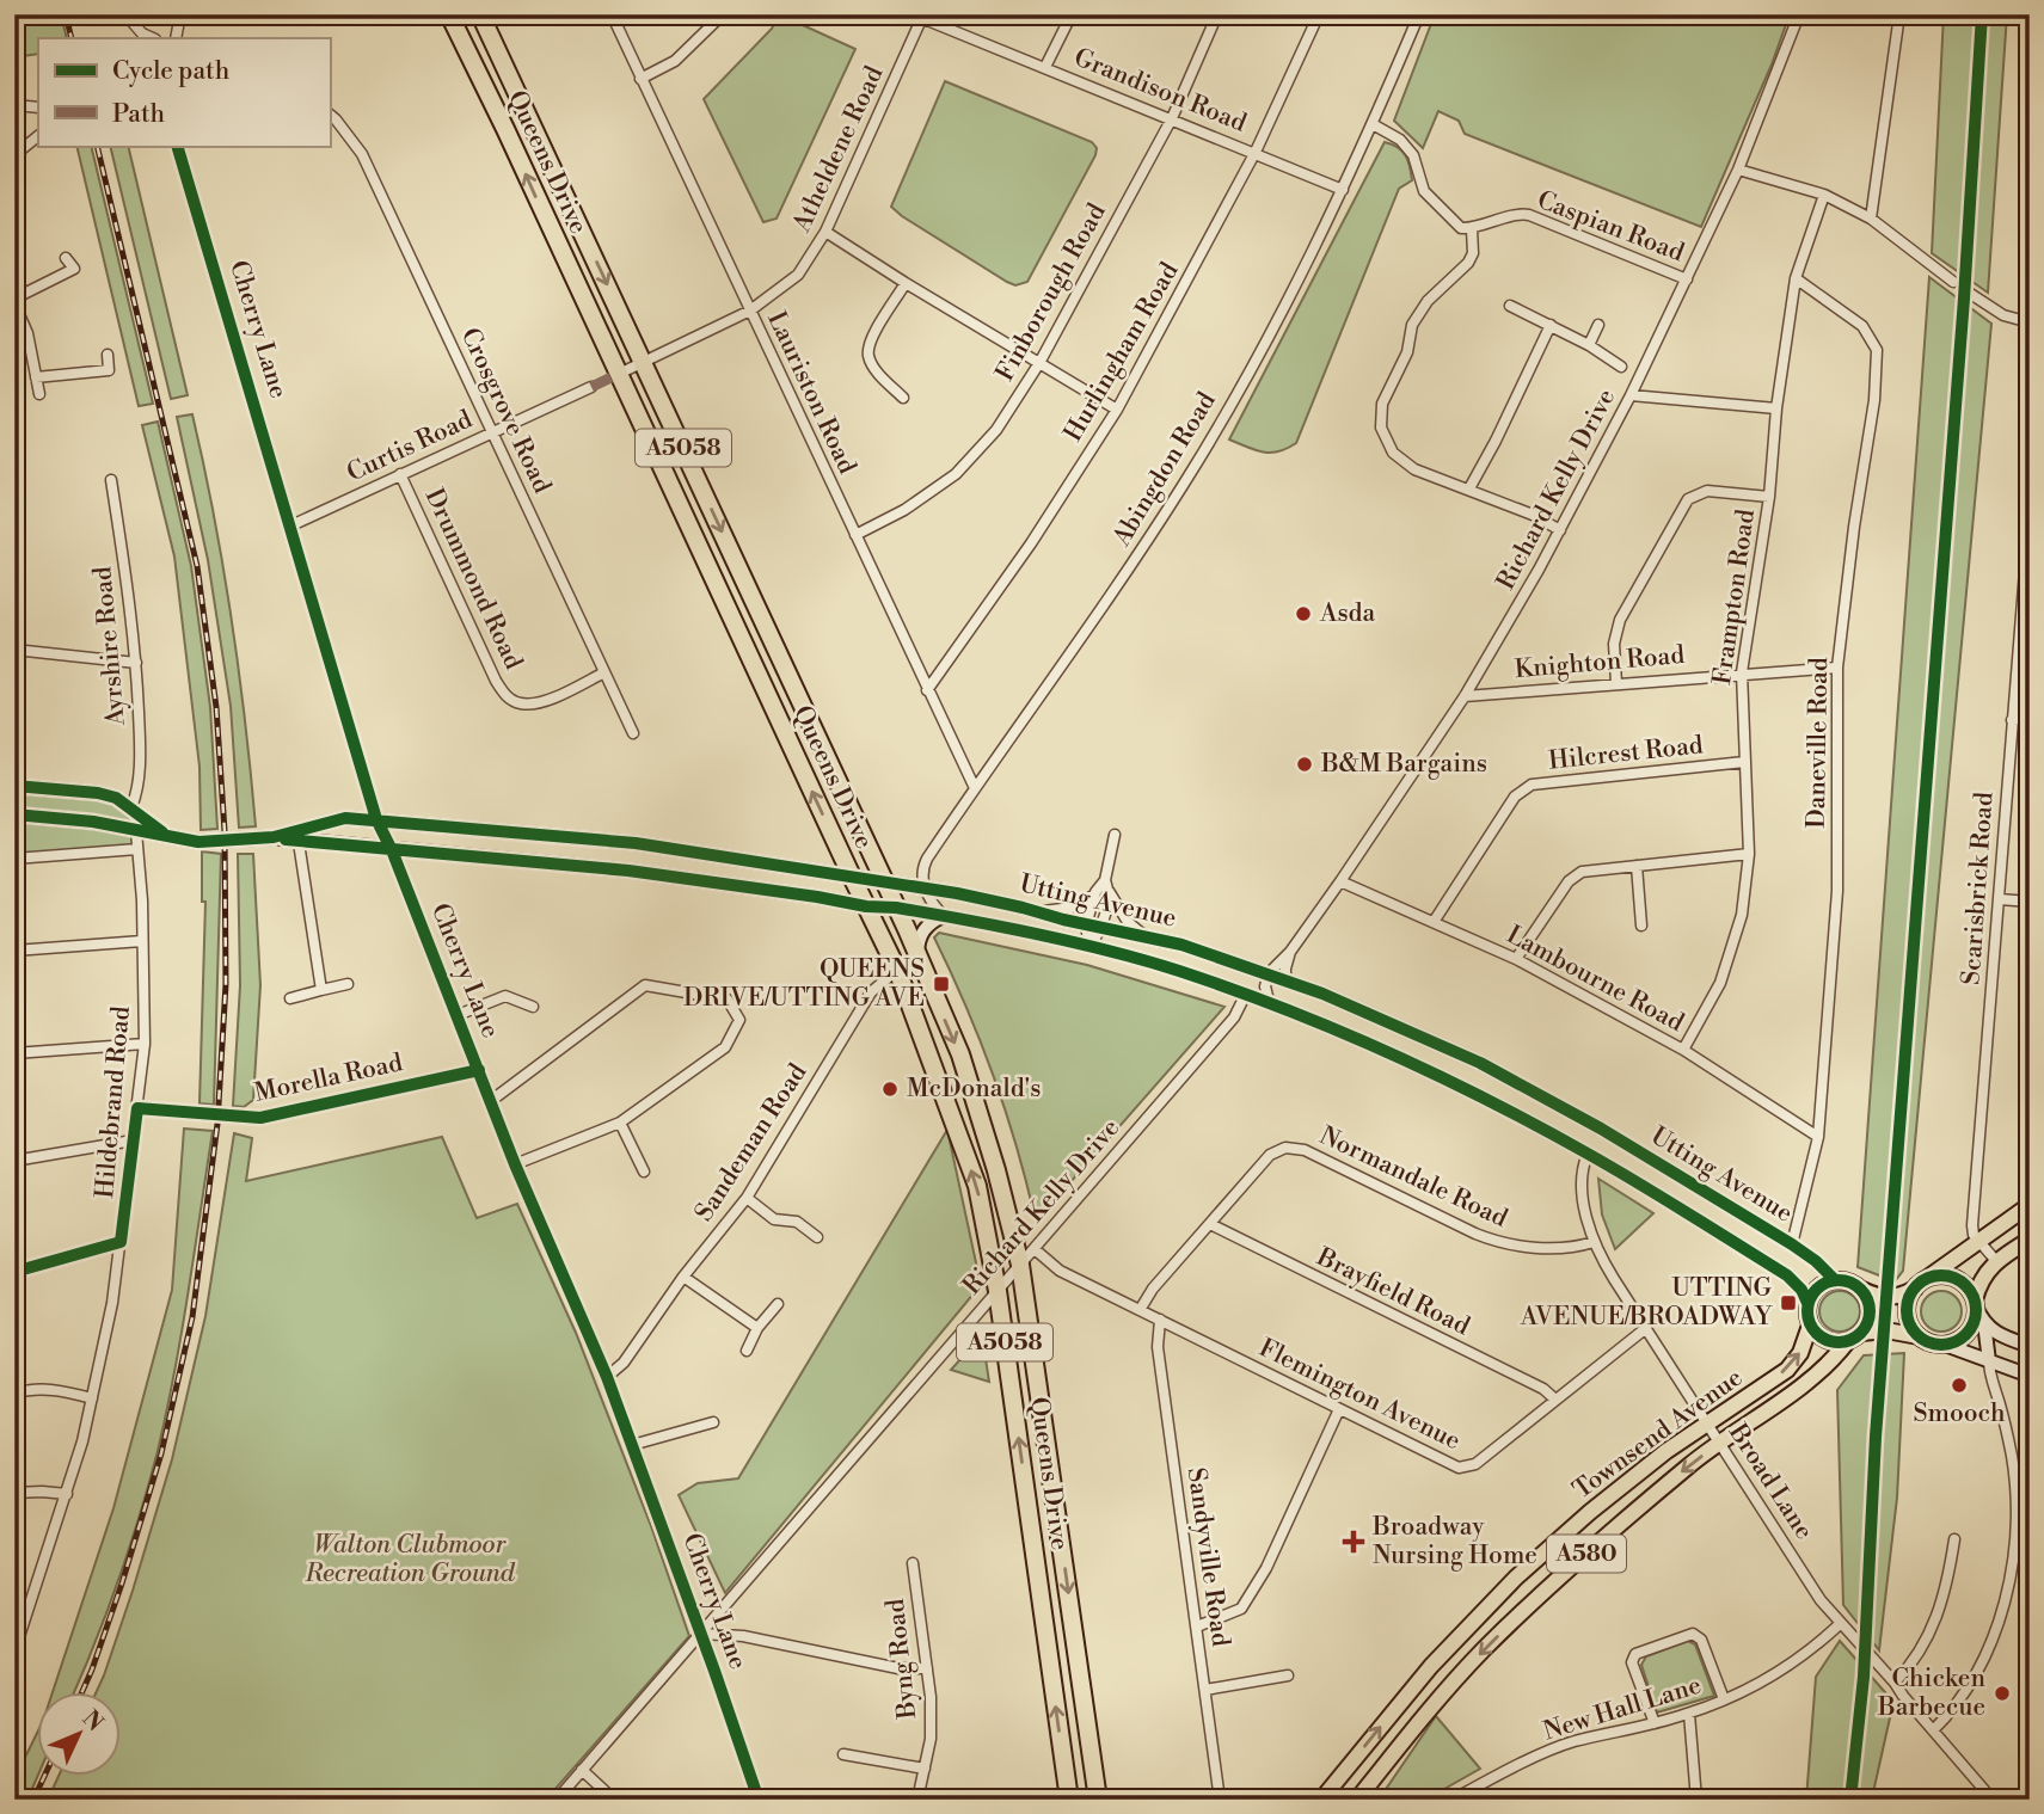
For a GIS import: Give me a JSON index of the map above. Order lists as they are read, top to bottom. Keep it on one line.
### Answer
{"streets":{"highway":["Queens Drive","A5058"],"main road":["Townsend Avenue","A580"],"street":["Grandison Road","Atheldene Road","Caspian Road","Finborough Road","Cherry Lane","Hurlingham Road","Lauriston Road","Crosgrove Road","Curtis Road","Abingdon Road","Richard Kelly Drive","Drummond Road","Frampton Road","Ayrshire Road","Knighton Road","Daneville Road","Hilcrest Road","Scarisbrick Road","Utting Avenue","Lambourne Road","Morella Road","Hildebrand Road","Sandeman Road","Normandale Road","Brayfield Road","Flemington Avenue","Broad Lane","Sandyville Road","Byng Road","New Hall Lane"]},"crossings":[["Grandison Road","Atheldene Road"],["Grandison Road","Finborough Road"],["Grandison Road","Hurlingham Road"],["Grandison Road","Abingdon Road"],["Atheldene Road","Queens Drive"],["Atheldene Road","Lauriston Road"],["Queens Drive","Richard Kelly Drive"],["Queens Drive","Utting Avenue"],["Queens Drive","Sandeman Road"],["Caspian Road","Richard Kelly Drive"],["Finborough Road","Lauriston Road"],["Cherry Lane","Curtis Road"],["Cherry Lane","Richard Kelly Drive"],["Cherry Lane","Utting Avenue"],["Cherry Lane","Morella Road"],["Cherry Lane","Sandeman Road"],["Hurlingham Road","Lauriston Road"],["Lauriston Road","Abingdon Road"],["Crosgrove Road","Curtis Road"],["Crosgrove Road","Drummond Road"],["Curtis Road","Drummond Road"],["Abingdon Road","Utting Avenue"],["Richard Kelly Drive","Knighton Road"],["Richard Kelly Drive","Utting Avenue"],["Richard Kelly Drive","Lambourne Road"],["Richard Kelly Drive","Flemington Avenue"],["Frampton Road","Knighton Road"],["Frampton Road","Daneville Road"],["Frampton Road","Hilcrest Road"],["Frampton Road","Lambourne Road"],["Knighton Road","Daneville Road"],["Daneville Road","Utting Avenue"],["Daneville Road","Lambourne Road"],["Hilcrest Road","Lambourne Road"],["Utting Avenue","Hildebrand Road"],["Utting Avenue","Townsend Avenue"],["Utting Avenue","Broad Lane"],["Utting Avenue","A580"],["Morella Road","Hildebrand Road"],["Normandale Road","Brayfield Road"],["Normandale Road","Flemington Avenue"],["Normandale Road","Broad Lane"],["Brayfield Road","Flemington Avenue"],["Flemington Avenue","Broad Lane"],["Flemington Avenue","Sandyville Road"],["Townsend Avenue","Broad Lane"],["Townsend Avenue","A580"],["Broad Lane","New Hall Lane"]],"parks":["Walton Clubmoor Recreation Ground"],"places":{"other":["Asda","B&M Bargains","McDonald's","Smooch","Chicken Barbecue"],"transit":["QUEENS DRIVE/UTTING AVE","UTTING AVENUE/BROADWAY"],"health":["Broadway Nursing Home"]},"legend":["Cycle path","Path"],"north":"top right"}
